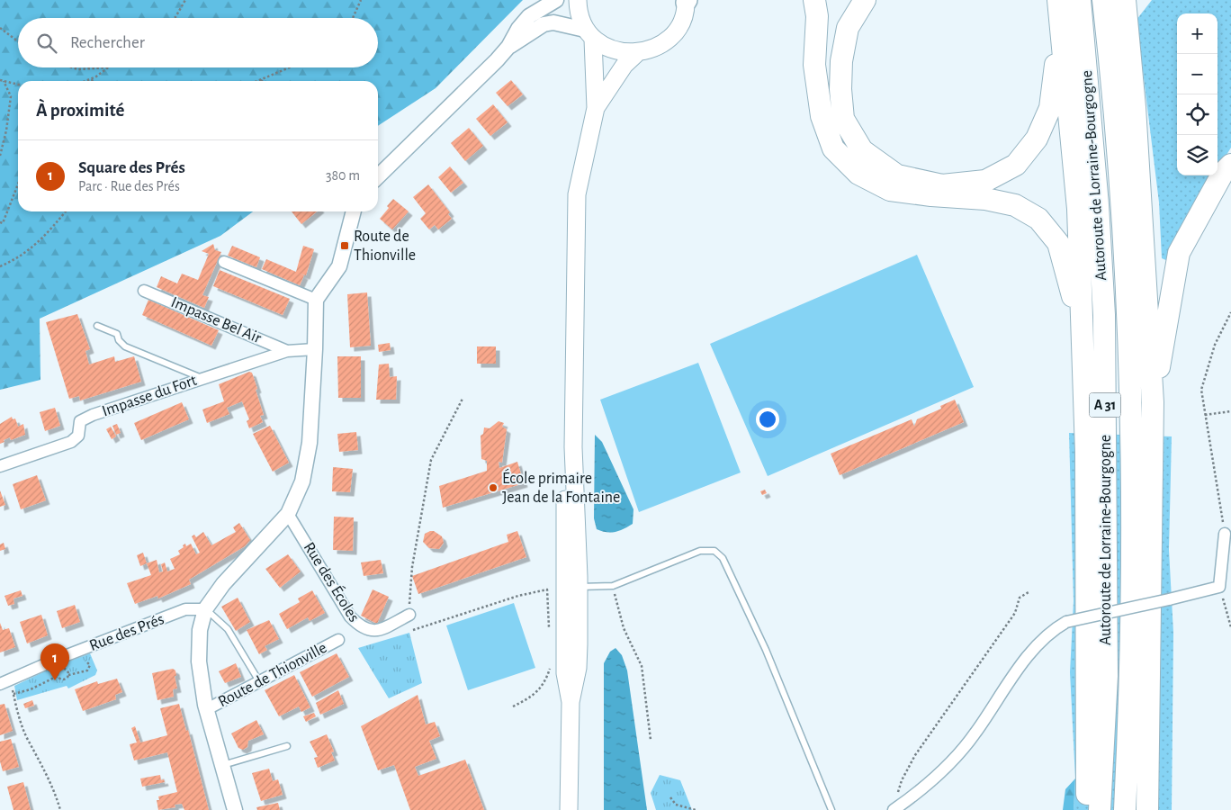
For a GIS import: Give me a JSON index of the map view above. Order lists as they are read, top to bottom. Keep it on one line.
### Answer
{"streets":{"highway":["Autoroute de Lorraine-Bourgogne","A 31"],"street":["Impasse Bel Air","Impasse du Fort","Rue des Écoles","Rue des Prés","Route de Thionville"]},"crossings":[["Impasse Bel Air","Impasse du Fort"],["Impasse du Fort","Route de Thionville"],["Rue des Écoles","Route de Thionville"],["Rue des Prés","Route de Thionville"]],"places":{"transit":["Route de Thionville"],"other":["École primaire Jean de la Fontaine"]},"page":{"map_buttons":["+","−"],"search":"Rechercher","heading":"À proximité","list":[{"mark":"1","name":"Square des Prés","note":"Parc · Rue des Prés","value":"380 m"}],"pins":"1"}}
